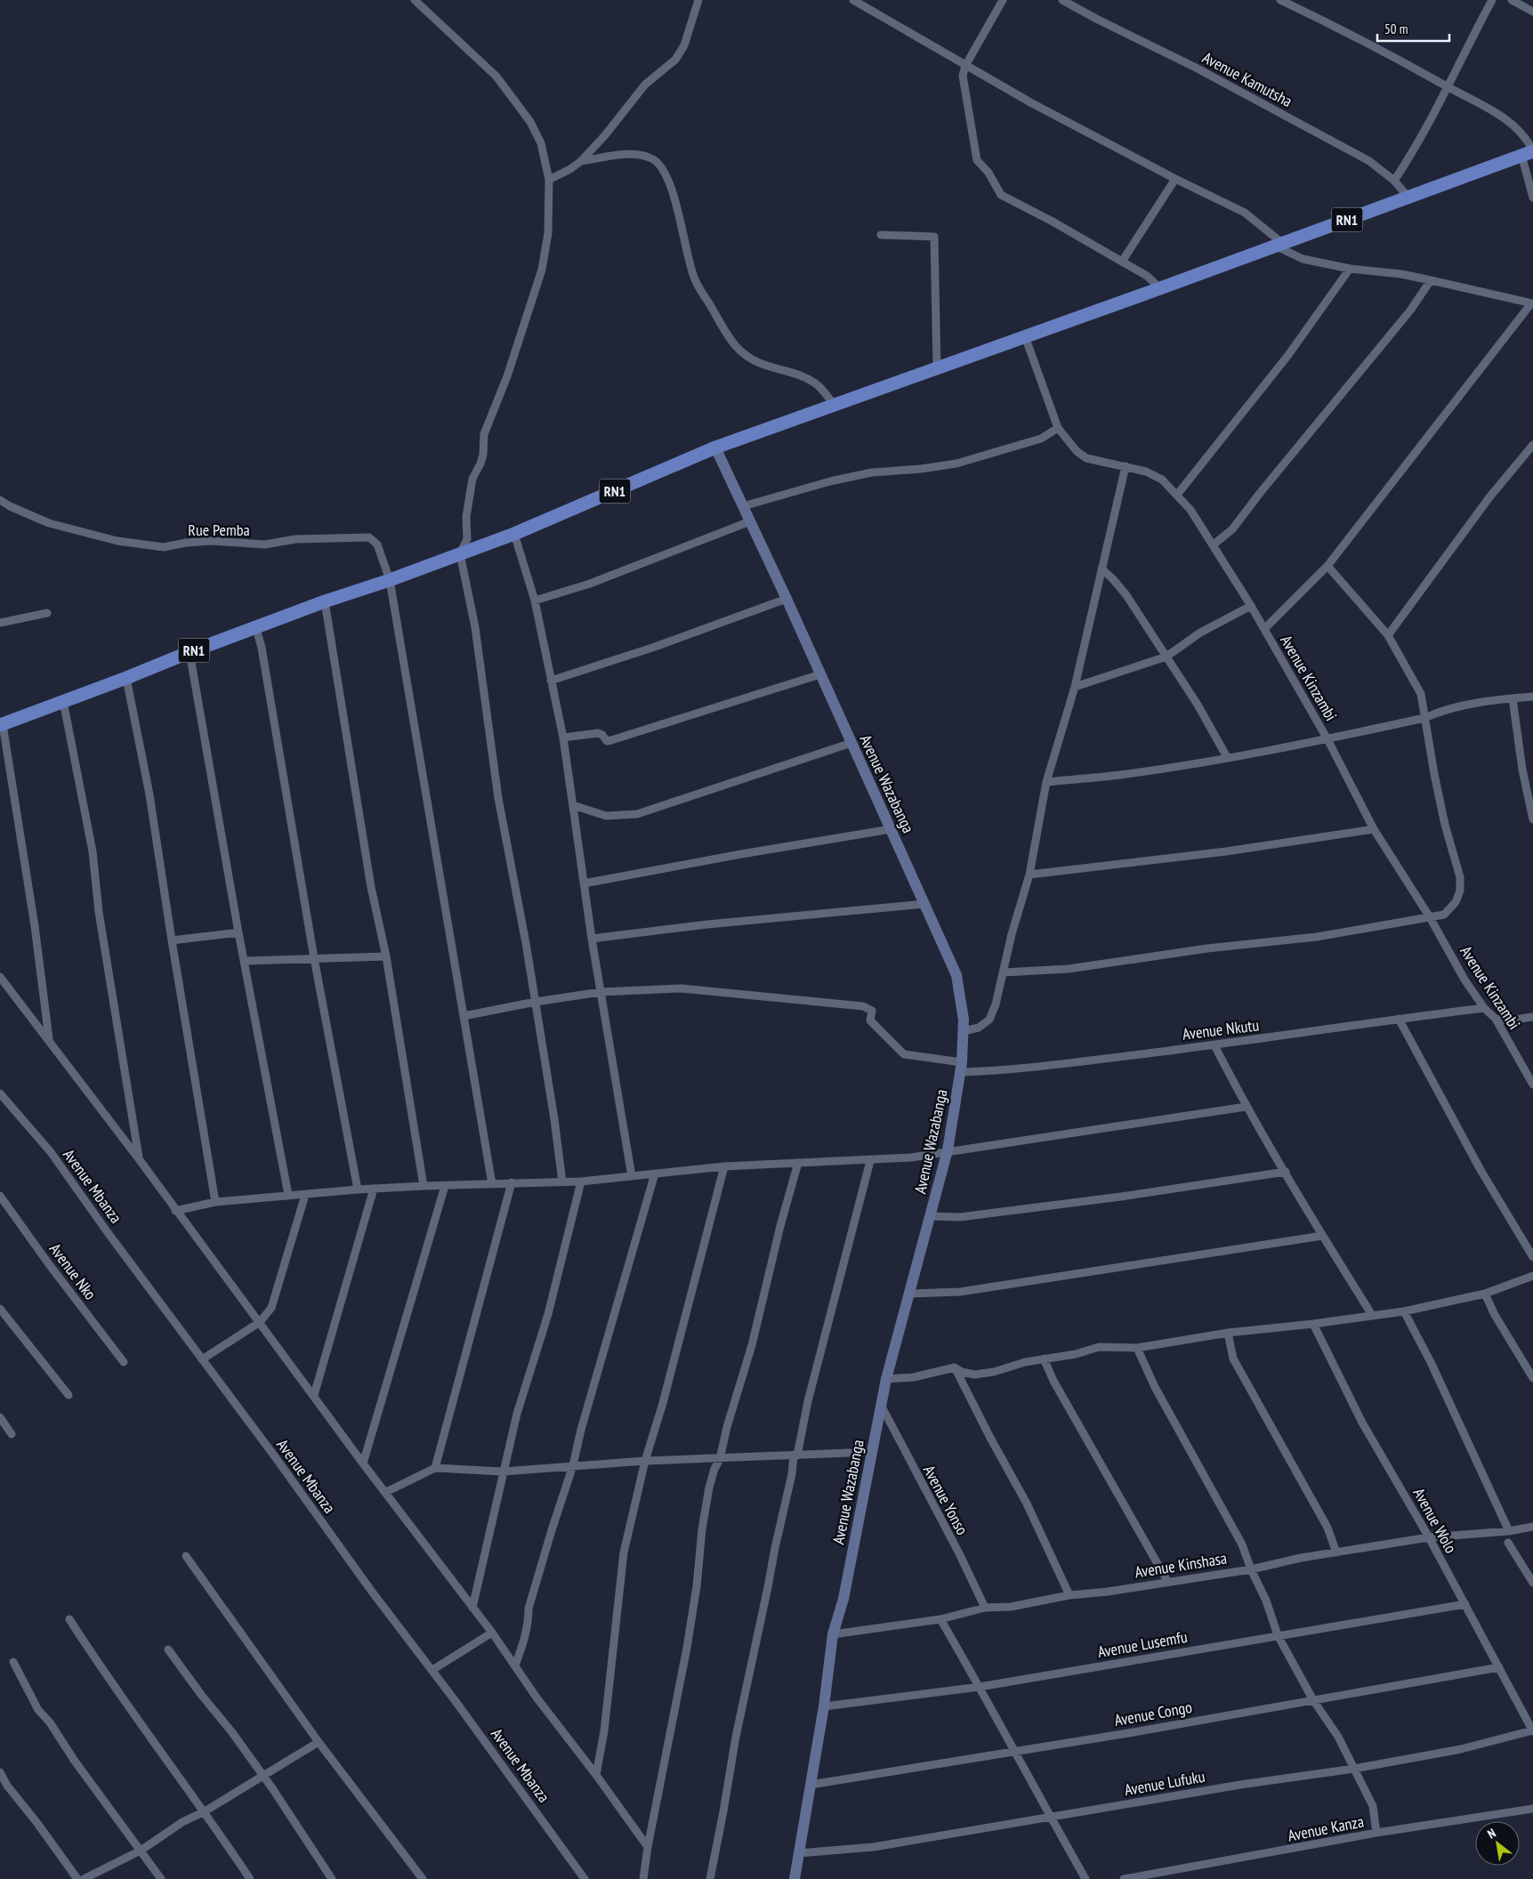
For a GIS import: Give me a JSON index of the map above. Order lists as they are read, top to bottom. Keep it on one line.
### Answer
{"streets":{"highway":["RN1"],"main road":["Avenue Wazabanga"],"street":["Avenue Kamutsha","Rue Pemba","Avenue Kinzambi","Avenue Nkutu","Avenue Mbanza","Avenue Nko","Avenue Yonso","Avenue Wolo","Avenue Kinshasa","Avenue Lusemfu","Avenue Congo","Avenue Lufuku","Avenue Kanza"]},"crossings":[["Avenue Kamutsha","RN1"],["RN1","Rue Pemba"],["RN1","Avenue Kinzambi"],["RN1","Avenue Wazabanga"],["Avenue Kinzambi","Avenue Nkutu"],["Avenue Wazabanga","Avenue Nkutu"],["Avenue Wazabanga","Avenue Yonso"],["Avenue Wazabanga","Avenue Kinshasa"],["Avenue Wazabanga","Avenue Lusemfu"],["Avenue Wazabanga","Avenue Congo"],["Avenue Wazabanga","Avenue Lufuku"],["Avenue Yonso","Avenue Kinshasa"],["Avenue Wolo","Avenue Kinshasa"],["Avenue Wolo","Avenue Lusemfu"],["Avenue Wolo","Avenue Congo"],["Avenue Wolo","Avenue Lufuku"]],"scale_bar":"50 m","north":"top left"}
